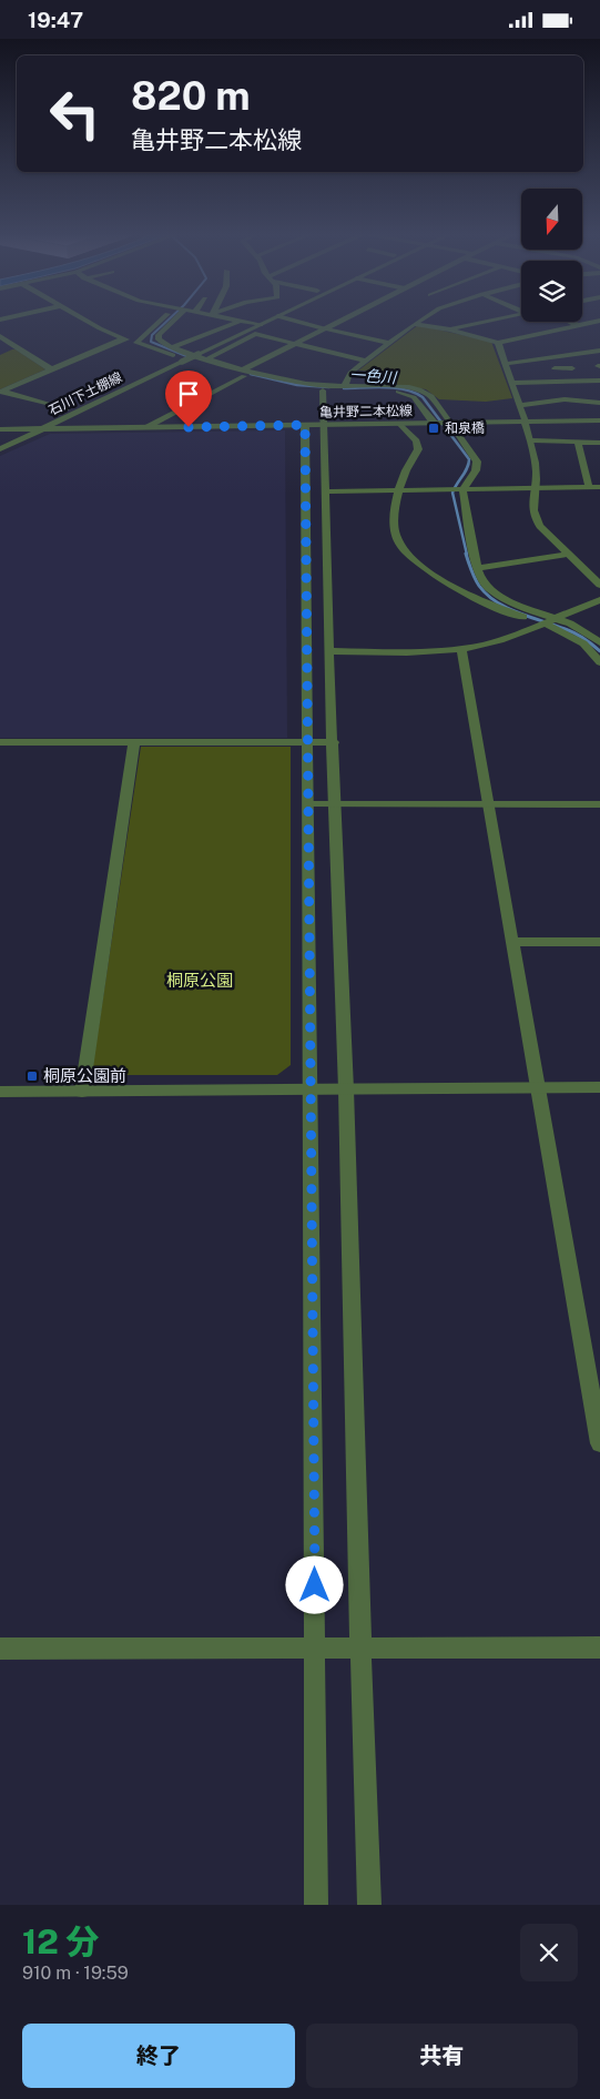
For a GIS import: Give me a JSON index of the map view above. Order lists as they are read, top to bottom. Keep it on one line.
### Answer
{"streets":{"street":["石川下土棚線","亀井野二本松線"]},"crossings":[["石川下土棚線","亀井野二本松線"]],"water":["一色川"],"parks":["桐原公園"],"places":{"transit":["和泉橋","桐原公園前"]},"north":"bottom","page":{"status":"19:47","turn":["820 m","亀井野二本松線"],"heading":["12 分","910 m · 19:59"],"buttons":["終了","共有"]}}
